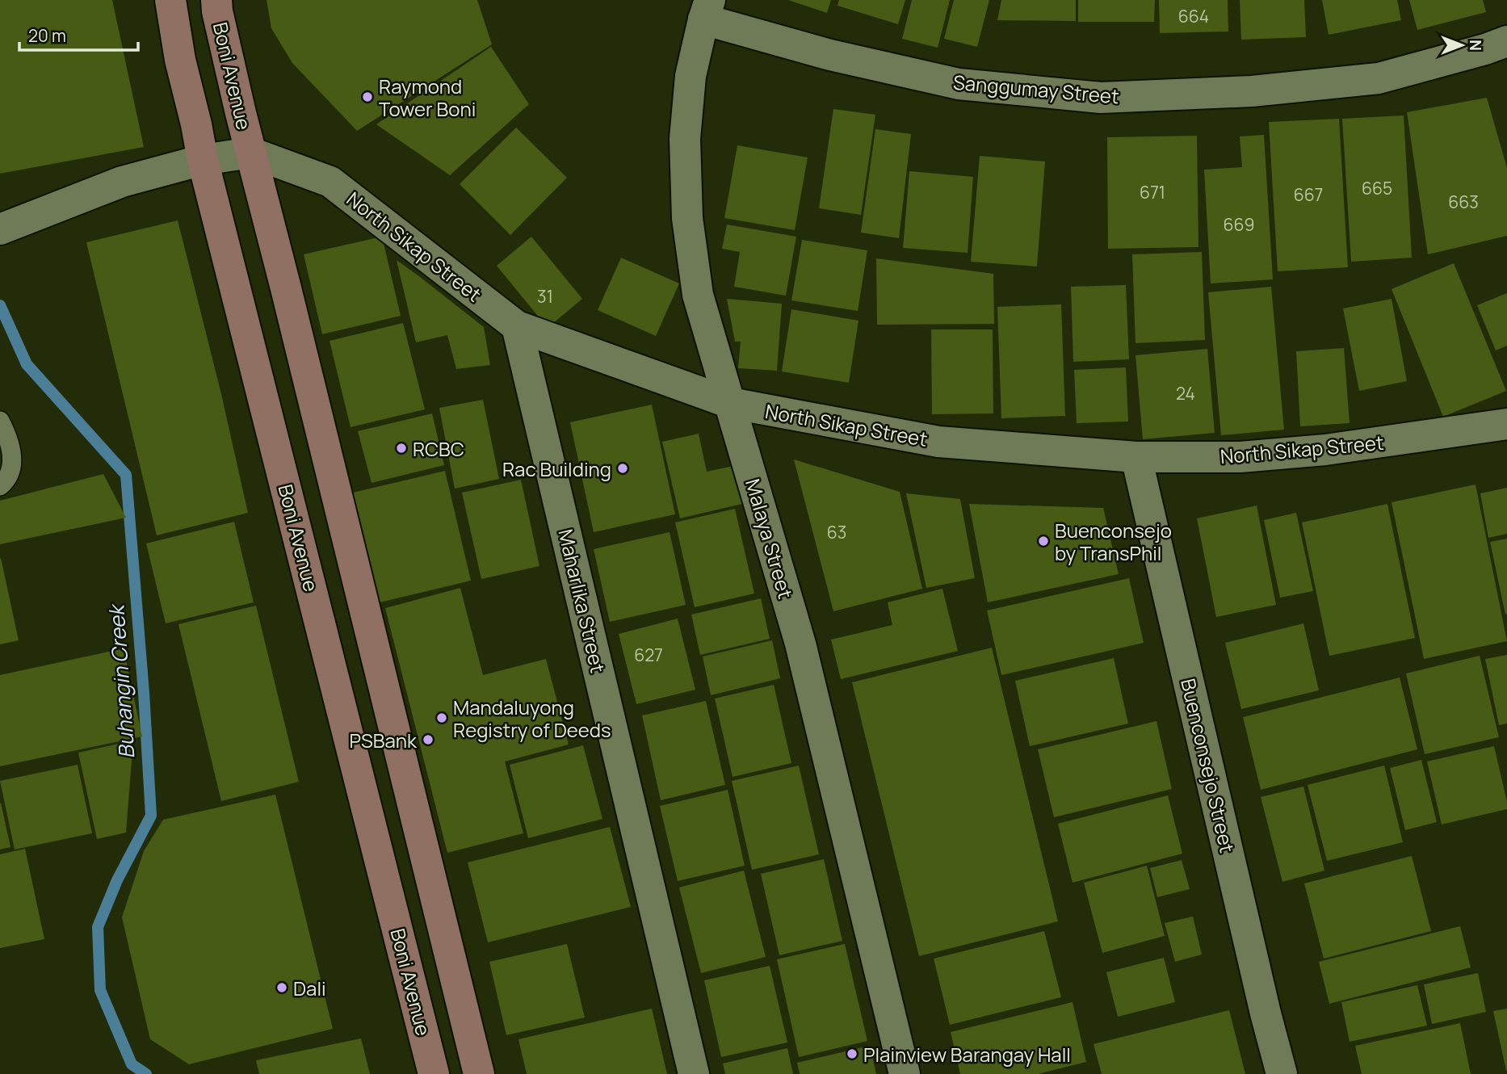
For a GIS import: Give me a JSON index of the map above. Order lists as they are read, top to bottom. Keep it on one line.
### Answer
{"streets":{"main road":["Boni Avenue"],"street":["Sanggumay Street","North Sikap Street","Malaya Street","Maharlika Street","Buenconsejo Street"]},"crossings":[["Boni Avenue","North Sikap Street"],["Sanggumay Street","Malaya Street"],["North Sikap Street","Malaya Street"],["North Sikap Street","Maharlika Street"],["North Sikap Street","Buenconsejo Street"]],"water":["Buhangin Creek"],"places":["Raymond Tower Boni","RCBC","Rac Building","Buenconsejo by TransPhil","Mandaluyong Registry of Deeds","PSBank","Dali","Plainview Barangay Hall"],"house_numbers":["664","665","671","667","663","669","31","24","63","627"],"scale_bar":"20 m","north":"right"}
